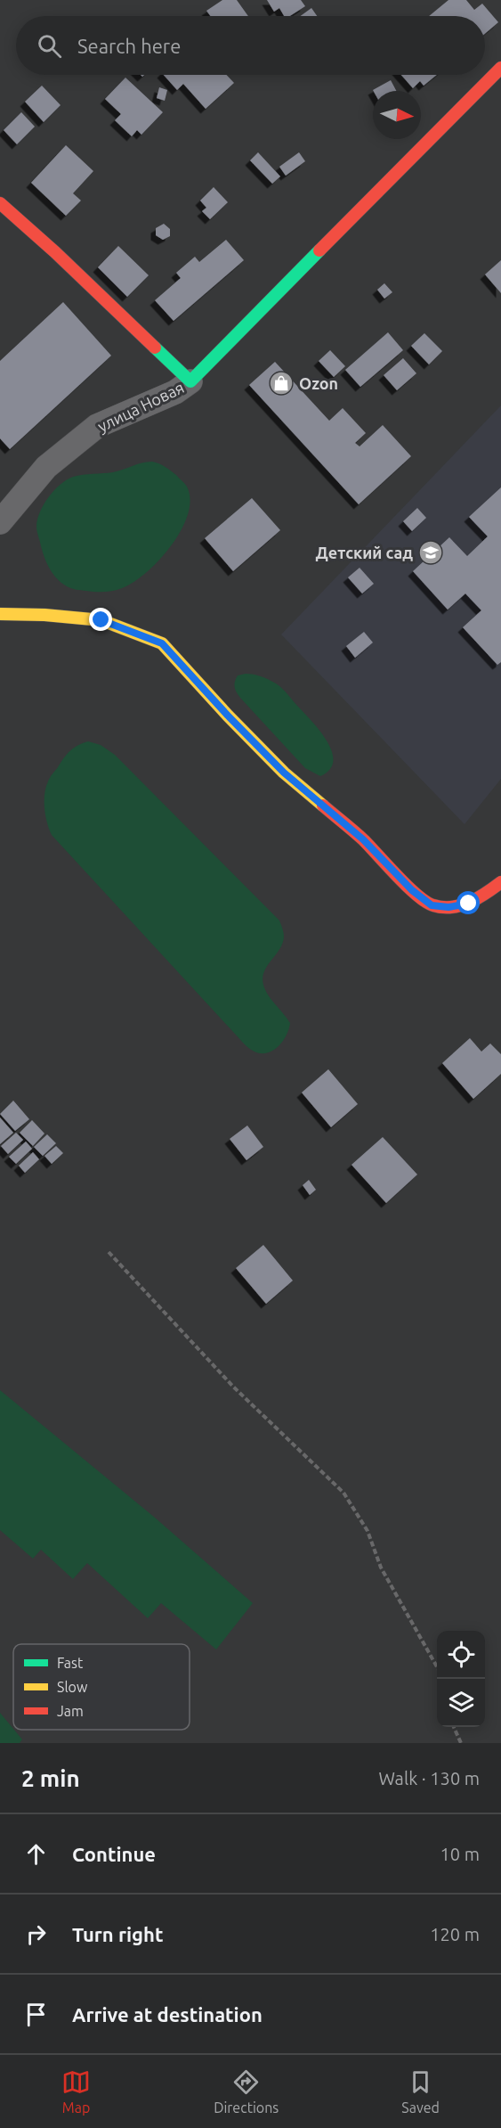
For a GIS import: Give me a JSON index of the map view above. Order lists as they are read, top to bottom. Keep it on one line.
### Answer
{"streets":{"street":["улица Новая"]},"places":{"shop":["Ozon"],"school or university":["Детский сад"]},"legend":["Fast","Slow","Jam"],"north":"right","page":{"search":"Search here","heading":["2 min","Walk · 130 m"],"list":[["Continue","10 m"],["Turn right","120 m"],"Arrive at destination"],"nav":["Map","Directions","Saved"]}}
